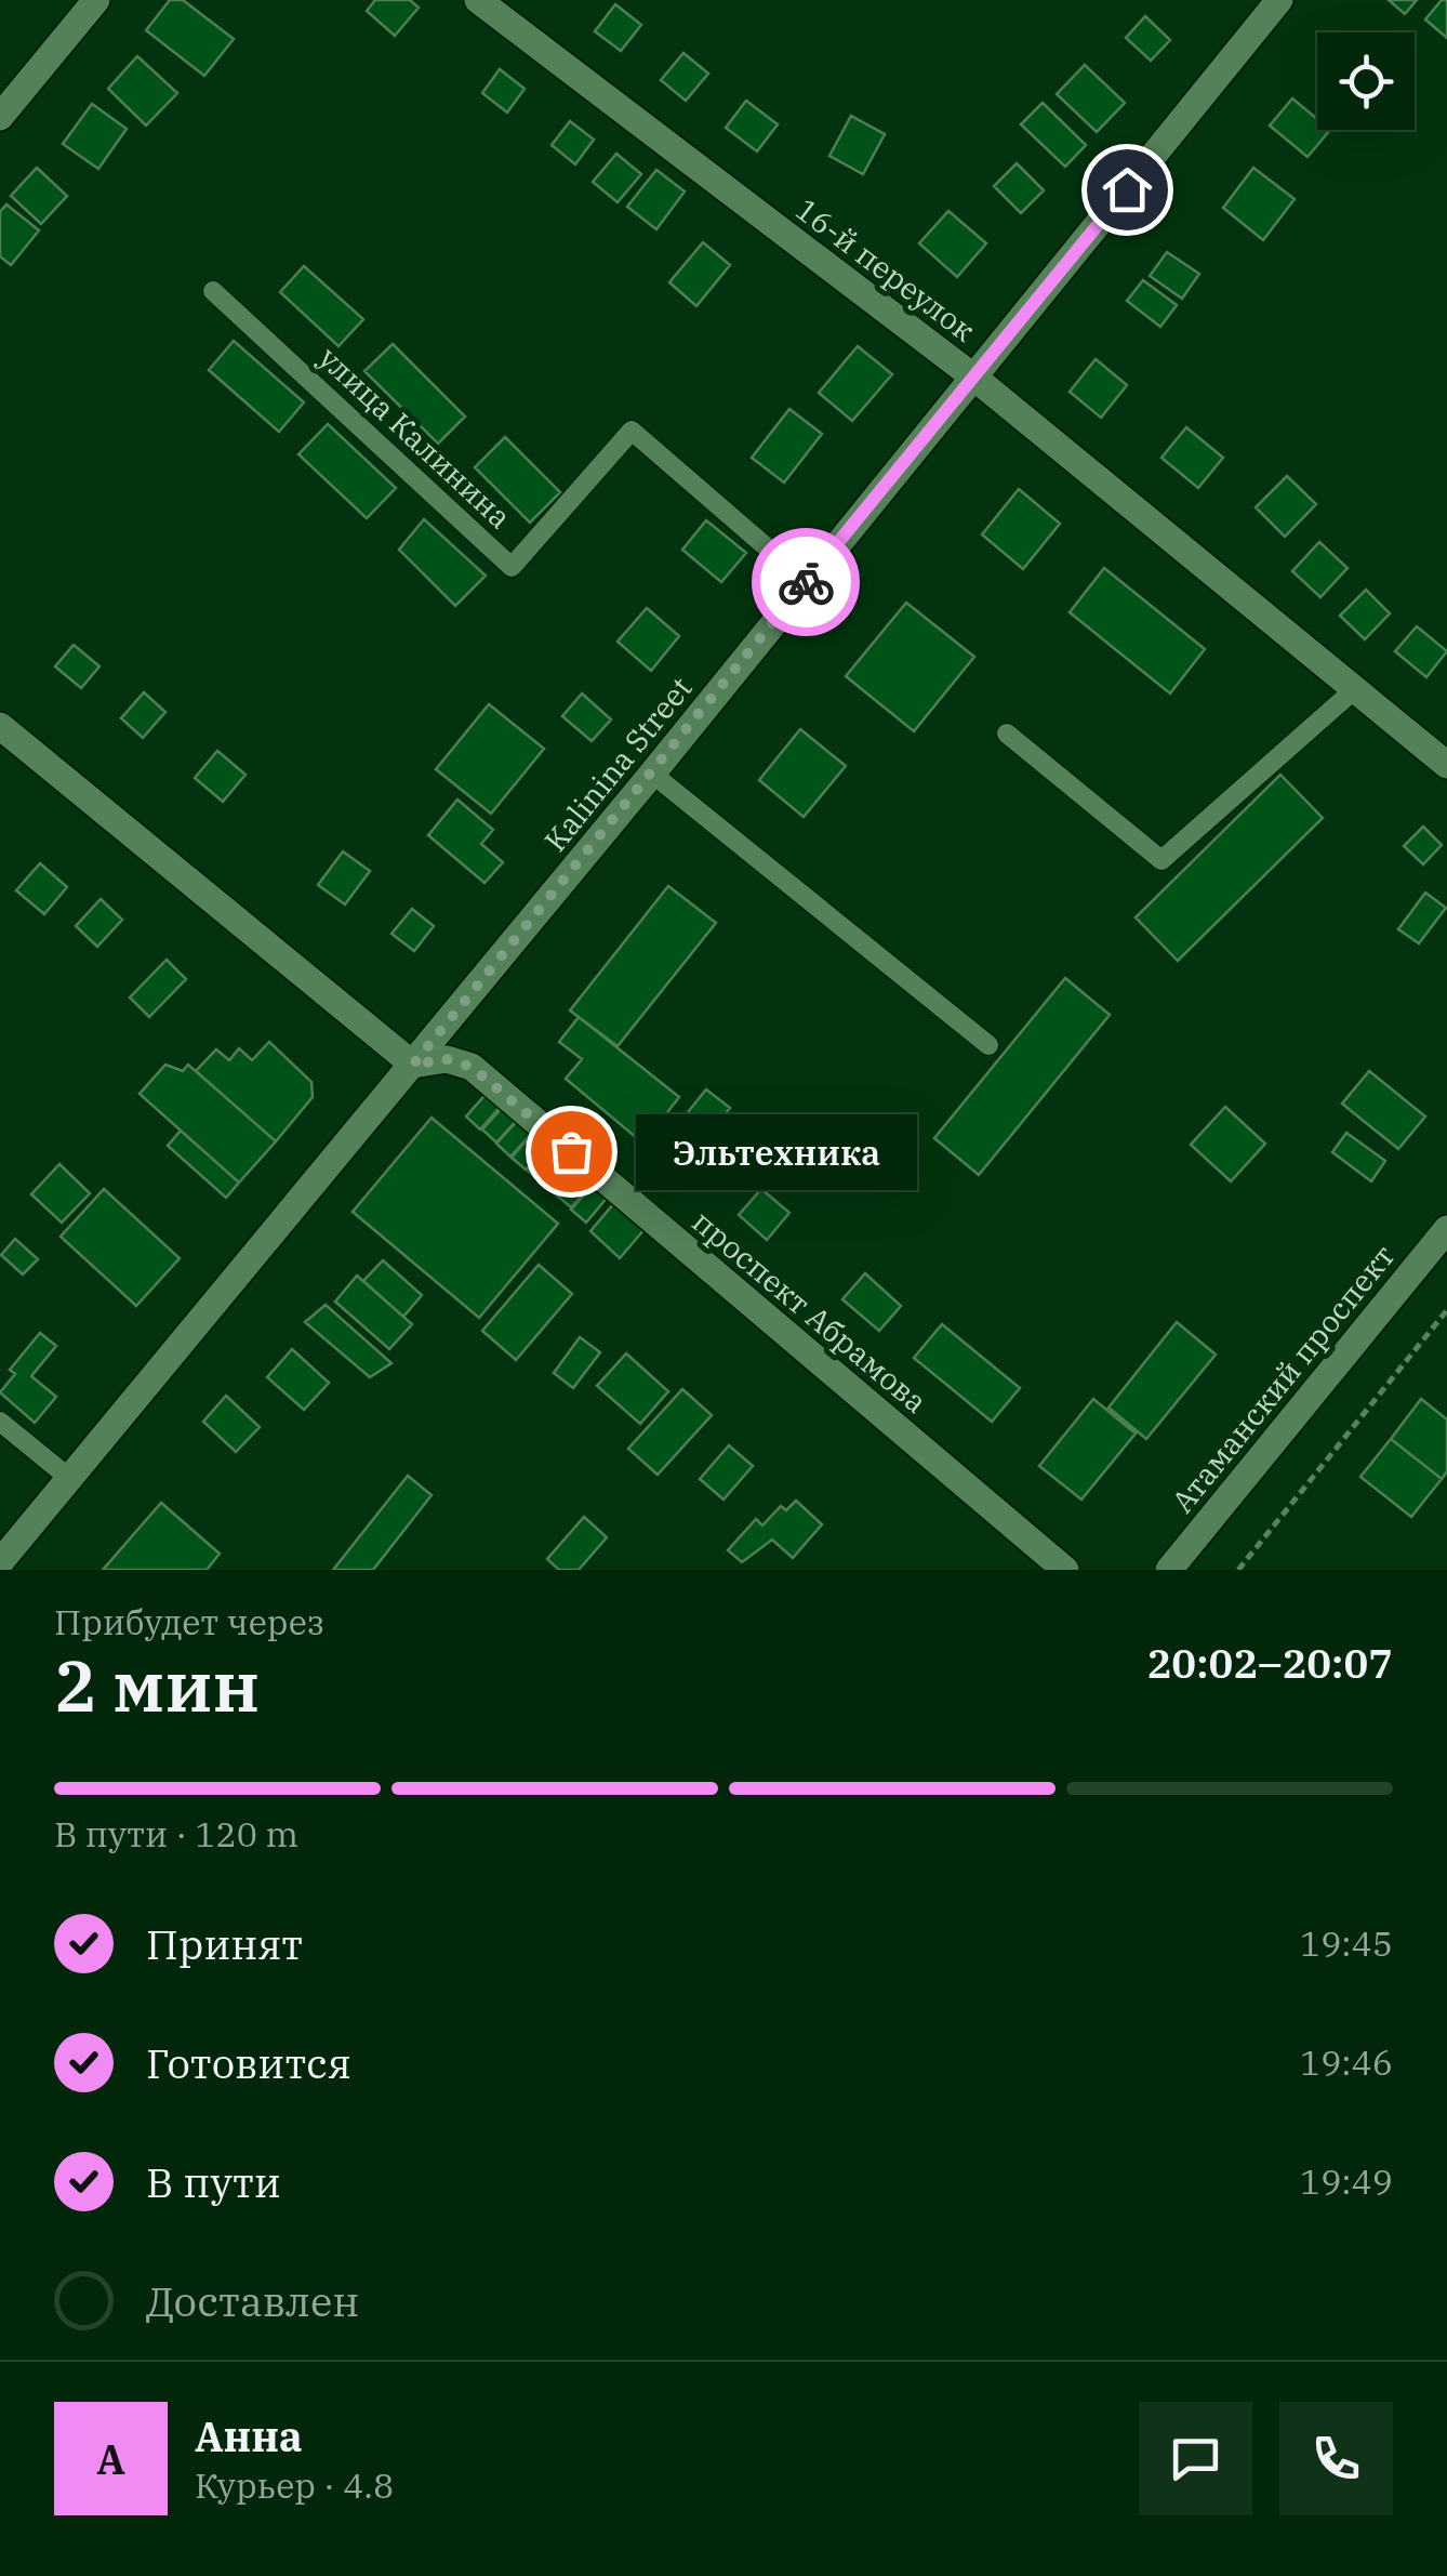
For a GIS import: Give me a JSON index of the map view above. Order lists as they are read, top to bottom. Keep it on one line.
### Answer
{"streets":{"street":["16-й переулок","Kalinina Street","проспект Абрамова","Атаманский проспект"],"lane":["улица Калинина"]},"crossings":[["16-й переулок","Kalinina Street"],["улица Калинина","Kalinina Street"],["Kalinina Street","проспект Абрамова"]],"places":["Эльтехника"],"page":{"bubble":"Эльтехника","heading":["2 мин","Прибудет через","20:02–20:07"],"panel":["Анна","Курьер · 4.8"],"bar":"В пути · 120 m","list":[["Принят","19:45"],["Готовится","19:46"],["В пути","19:49"],"Доставлен"],"round":"А"}}
